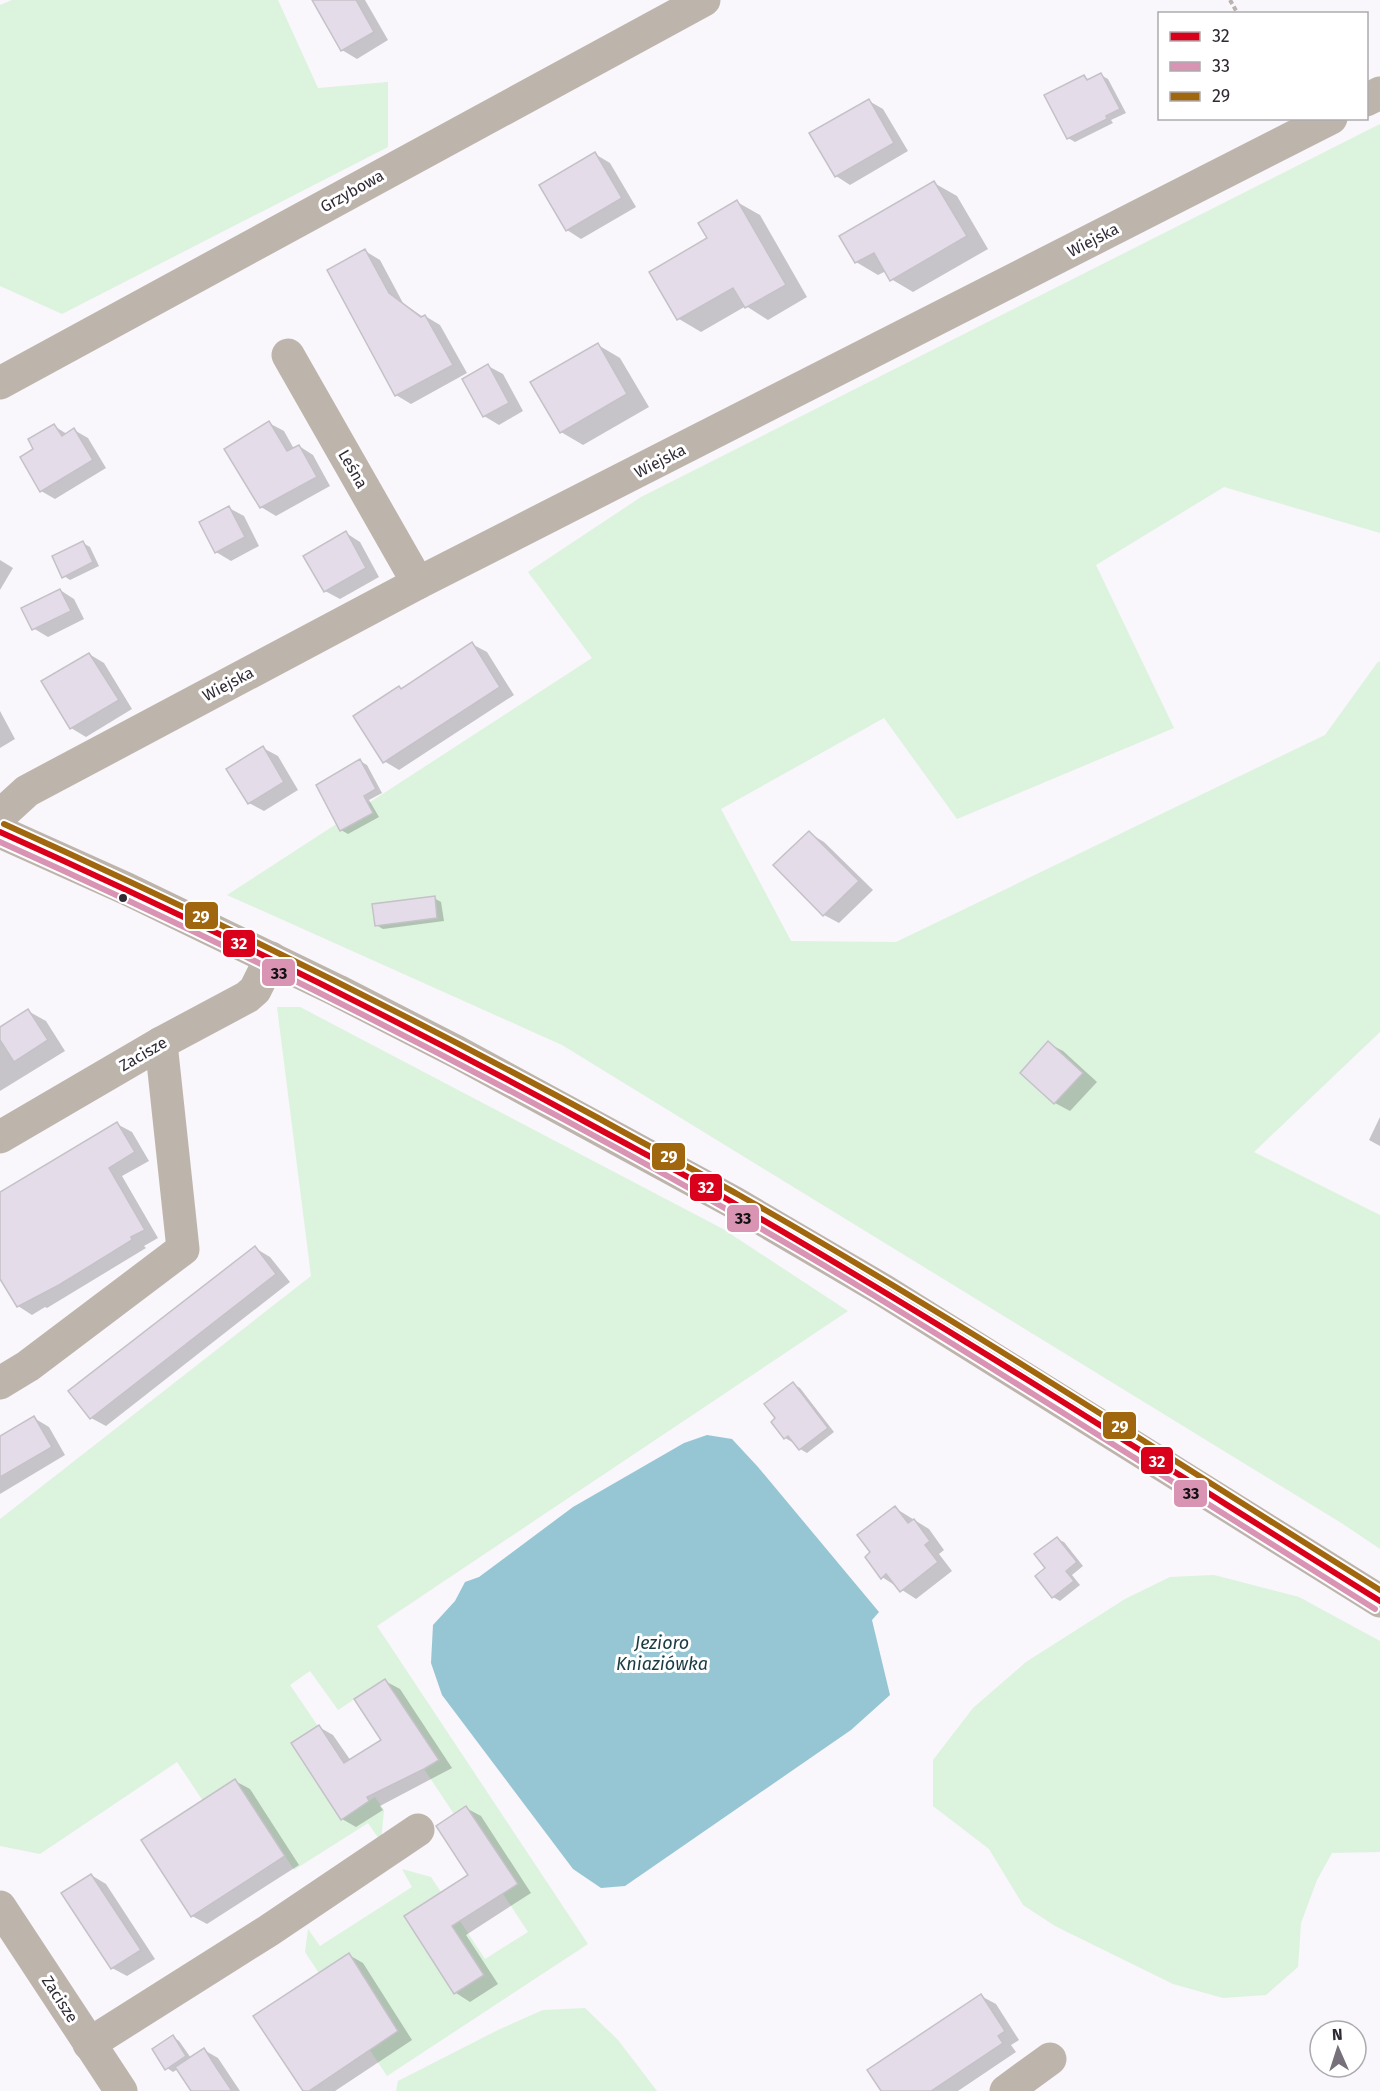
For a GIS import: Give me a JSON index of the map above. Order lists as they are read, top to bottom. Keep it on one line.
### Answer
{"streets":{"street":["Grzybowa","Wiejska","Leśna","Zacisze"]},"crossings":[["Wiejska","Leśna"]],"water":["Jezioro Kniaziówka"],"lines":["transit line 29","transit line 32","transit line 33"],"legend":["32","33","29"],"north":"top"}
